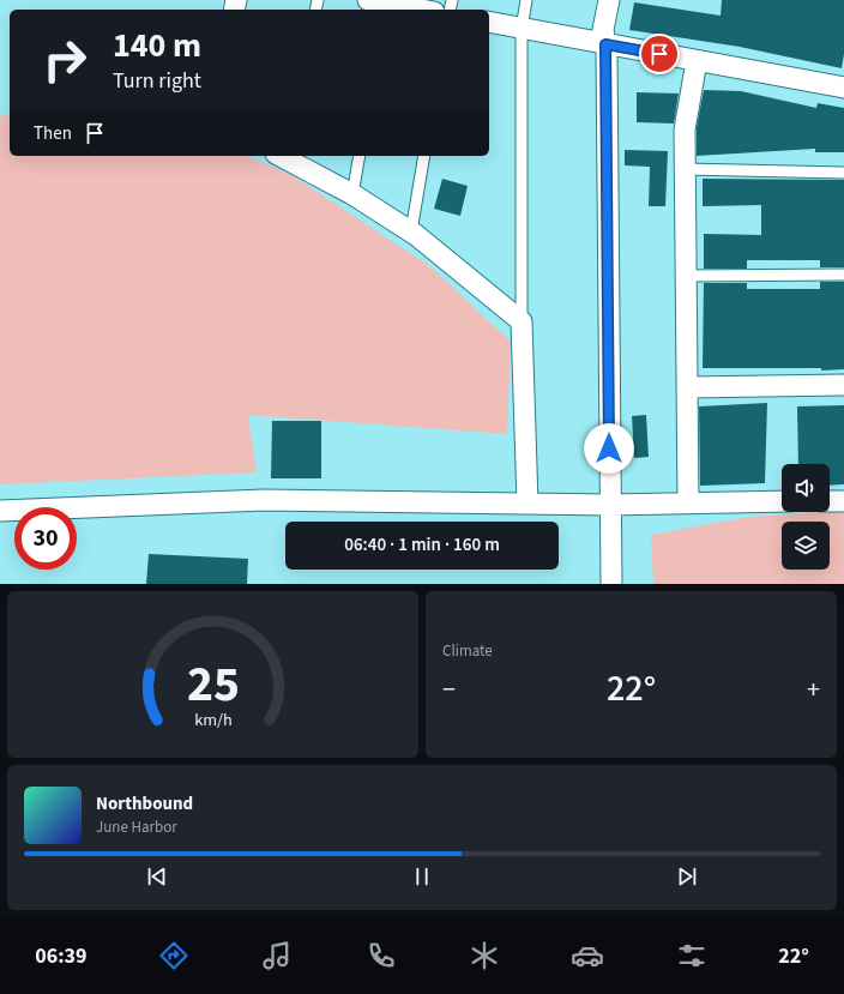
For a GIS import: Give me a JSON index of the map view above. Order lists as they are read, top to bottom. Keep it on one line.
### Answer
{"page":{"turn":["140 m","Turn right"],"then":"Then","limit":"30","trip":"06:40 · 1 min · 160 m","tile":"Climate","heat":["−","22°","+"],"song":["Northbound","June Harbor"],"tabs":["06:39","22°"],"gauge":["25","km/h"]}}
